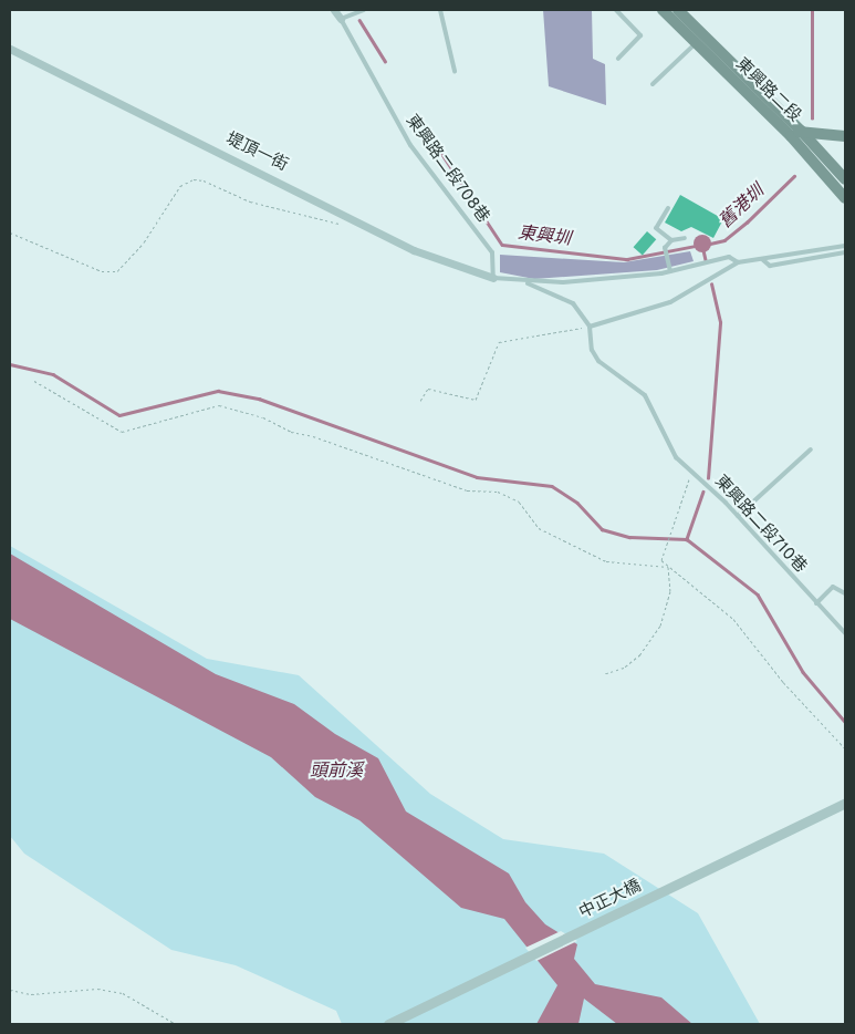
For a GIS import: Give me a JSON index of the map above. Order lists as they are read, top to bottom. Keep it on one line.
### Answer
{"streets":{"main road":["東興路二段"],"street":["堤頂一街","中正大橋"],"lane":["東興路二段708巷","東興路二段710巷"]},"crossings":[["堤頂一街","東興路二段708巷"]],"water":["舊港圳","東興圳","頭前溪"]}
